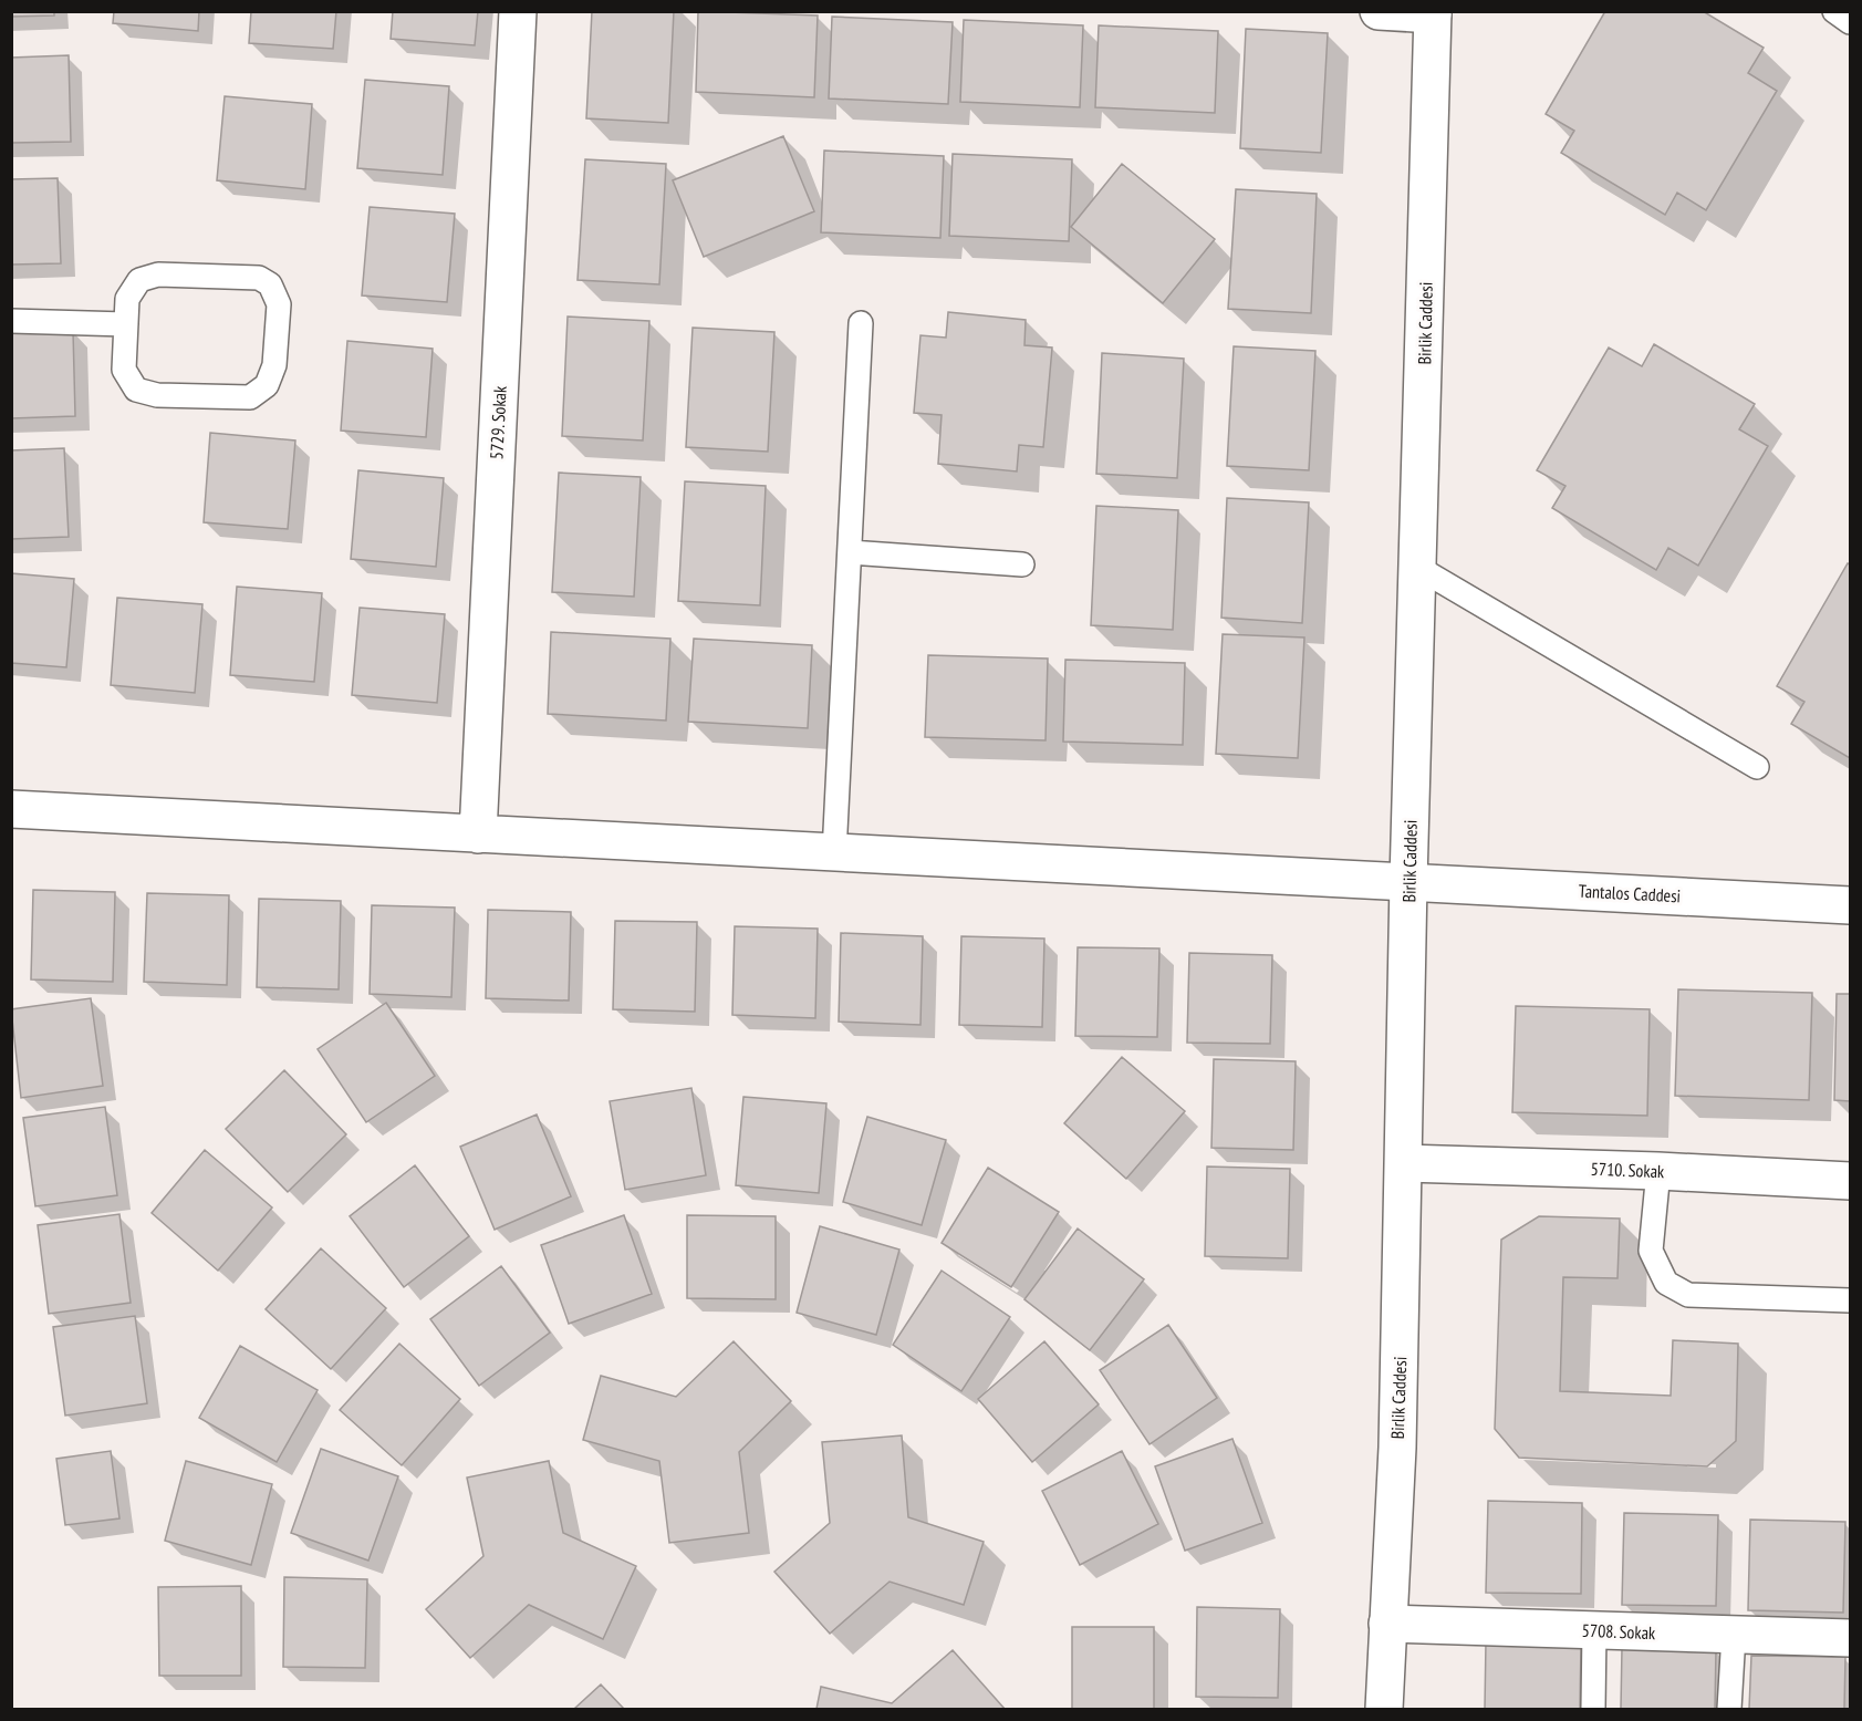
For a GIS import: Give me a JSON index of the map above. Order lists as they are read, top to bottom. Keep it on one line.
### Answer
{"streets":{"street":["Birlik Caddesi","5729. Sokak","Tantalos Caddesi","5710. Sokak","5708. Sokak"]},"crossings":[["Birlik Caddesi","Tantalos Caddesi"],["Birlik Caddesi","5710. Sokak"],["Birlik Caddesi","5708. Sokak"],["5729. Sokak","Tantalos Caddesi"]]}
